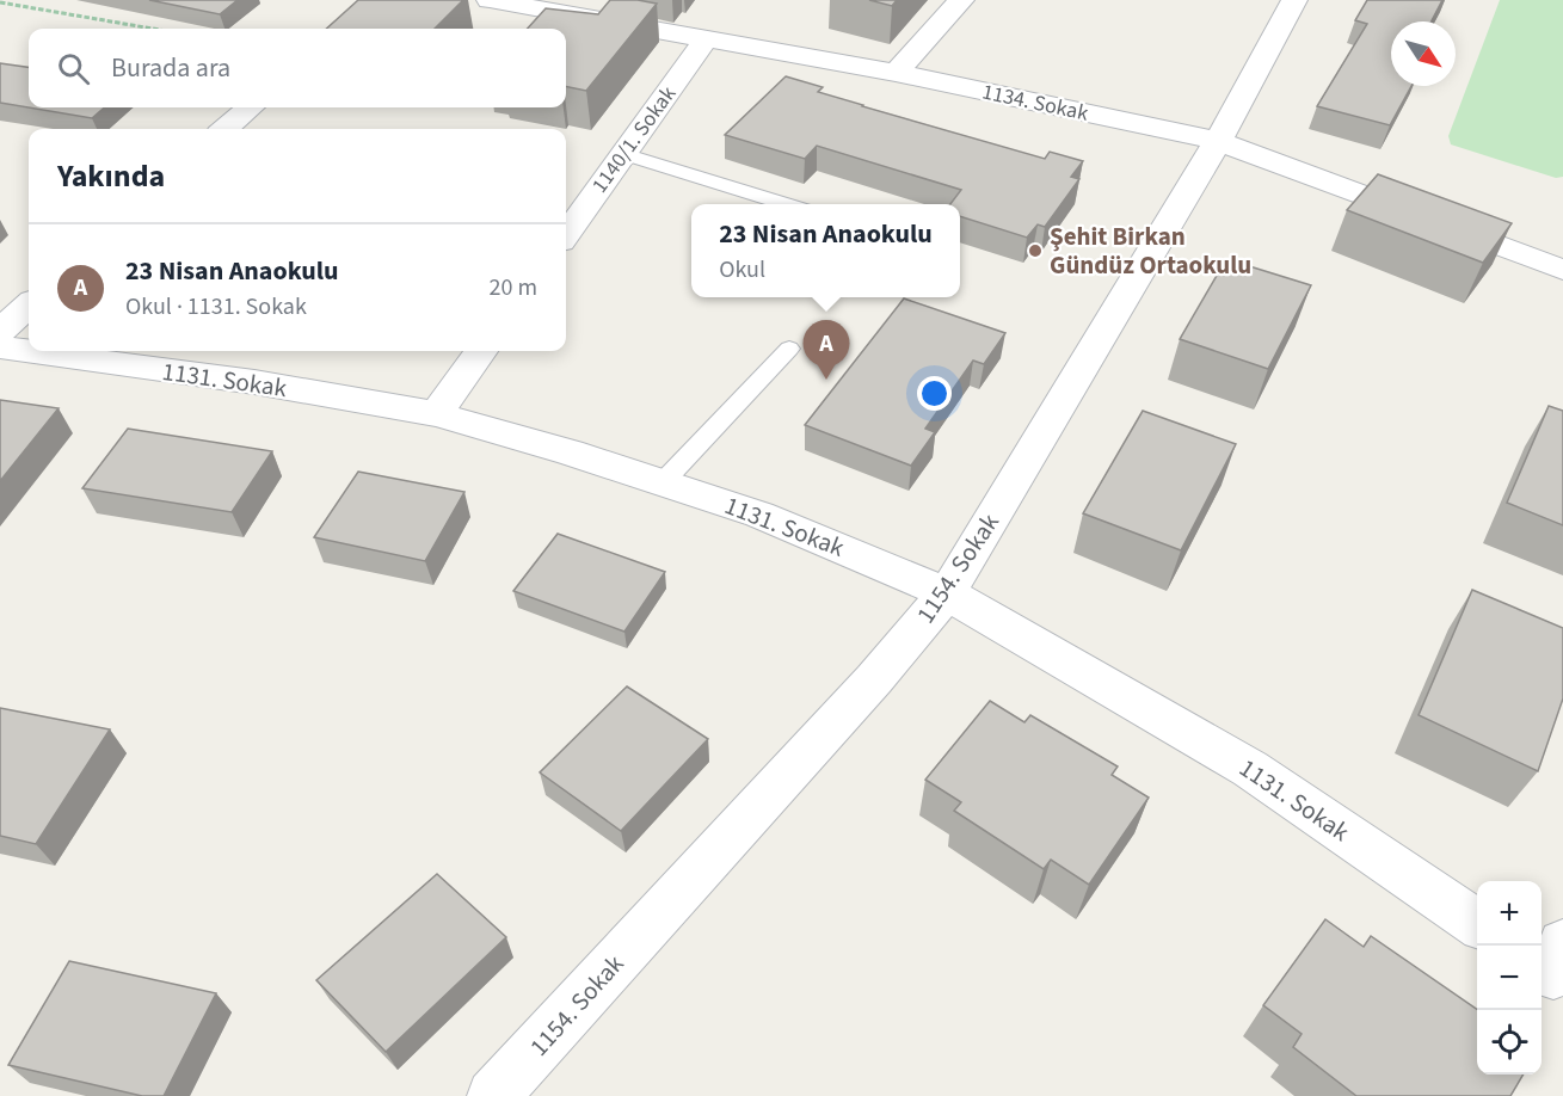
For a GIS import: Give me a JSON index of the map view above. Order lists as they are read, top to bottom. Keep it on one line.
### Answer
{"streets":{"street":["1134. Sokak","1140/1. Sokak","1131. Sokak","1154. Sokak"]},"crossings":[["1134. Sokak","1140/1. Sokak"],["1134. Sokak","1154. Sokak"],["1131. Sokak","1154. Sokak"]],"places":["Şehit Birkan Gündüz Ortaokulu"],"north":"bottom right","page":{"search":"Burada ara","heading":"Yakında","popup":["23 Nisan Anaokulu","Okul"],"list":[{"mark":"A","name":"23 Nisan Anaokulu","note":"Okul · 1131. Sokak","value":"20 m"}],"pins":"A","map_buttons":["+","−"]}}
